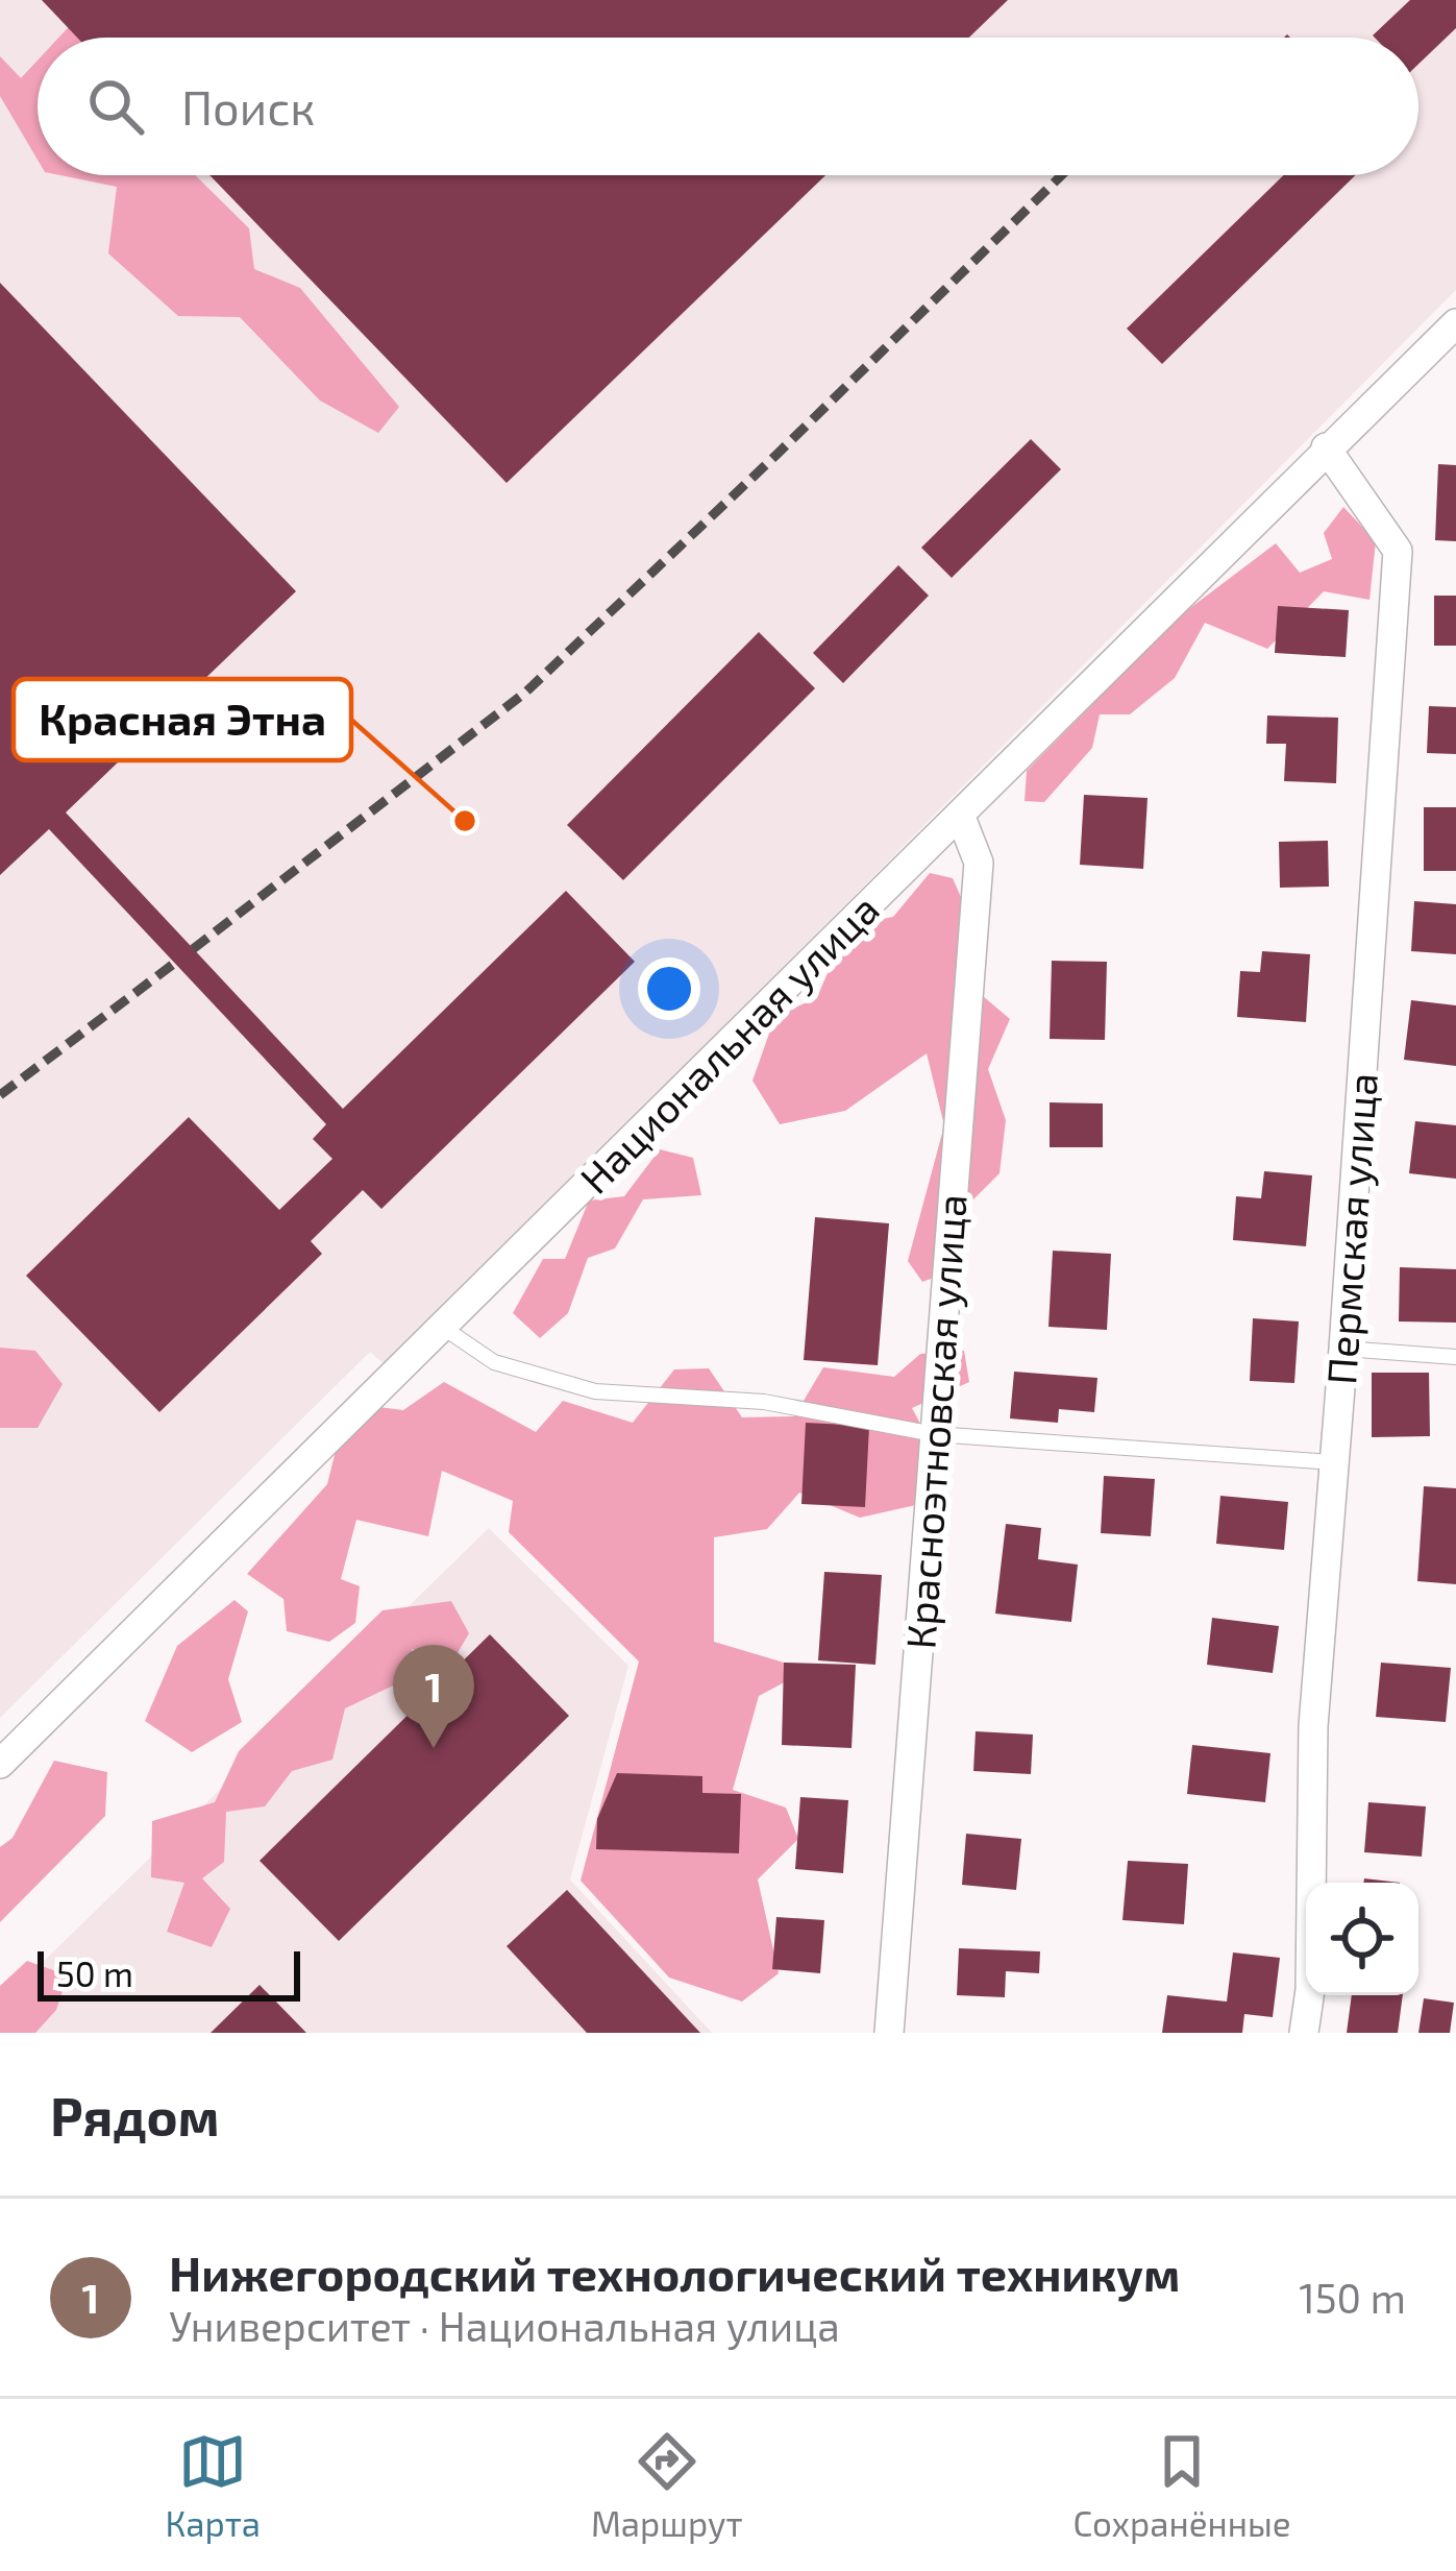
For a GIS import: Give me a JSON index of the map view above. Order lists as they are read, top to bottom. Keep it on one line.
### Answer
{"streets":{"street":["Национальная улица","Пермская улица","Красноэтновская улица"]},"crossings":[["Национальная улица","Пермская улица"],["Национальная улица","Красноэтновская улица"]],"places":["Красная Этна"],"scale_bar":"50 m","page":{"search":"Поиск","pins":"1","scale":"50 m","heading":"Рядом","list":[{"mark":"1","name":"Нижегородский технологический техникум","note":"Университет · Национальная улица","value":"150 m"}],"nav":["Карта","Маршрут","Сохранённые"]}}
